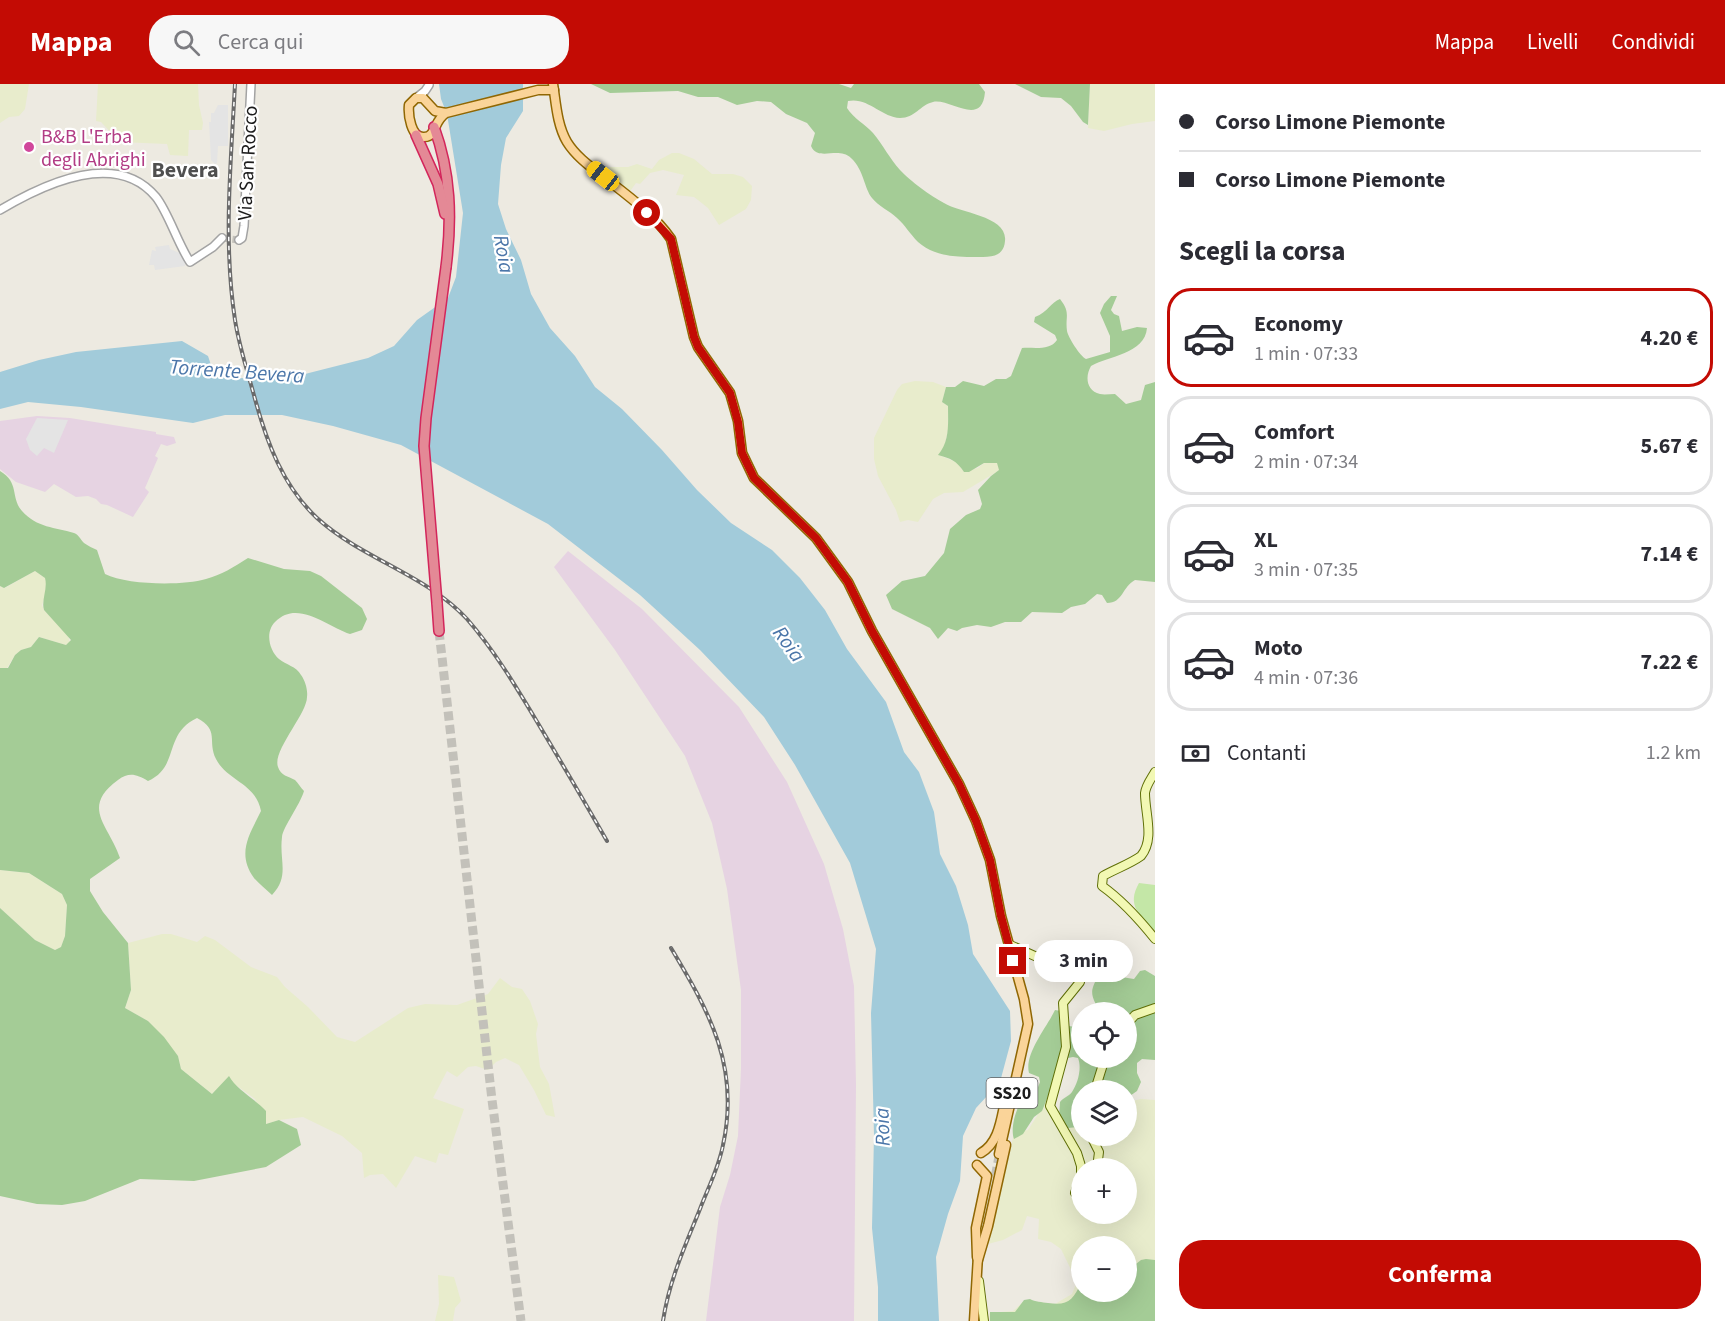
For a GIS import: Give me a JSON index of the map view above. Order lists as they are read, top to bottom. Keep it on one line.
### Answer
{"streets":{"main road":["SS20"],"street":["Via San Rocco"]},"districts":["Bevera"],"water":["Roia","Torrente Bevera"],"places":["B&B L'Erba degli Abrighi"],"page":{"header":"Mappa","search":"Cerca qui","nav":["Mappa","Livelli","Condividi"],"banner":["Corso Limone Piemonte","Corso Limone Piemonte"],"heading":"Scegli la corsa","list":[{"name":"Economy","note":"1 min · 07:33","value":"4.20 €"},{"name":"Comfort","note":"2 min · 07:34","value":"5.67 €"},{"name":"XL","note":"3 min · 07:35","value":"7.14 €"},{"name":"Moto","note":"4 min · 07:36","value":"7.22 €"}],"pay":["Contanti","1.2 km"],"bubble":"3 min","map_buttons":["+","−"],"buttons":"Conferma"}}
